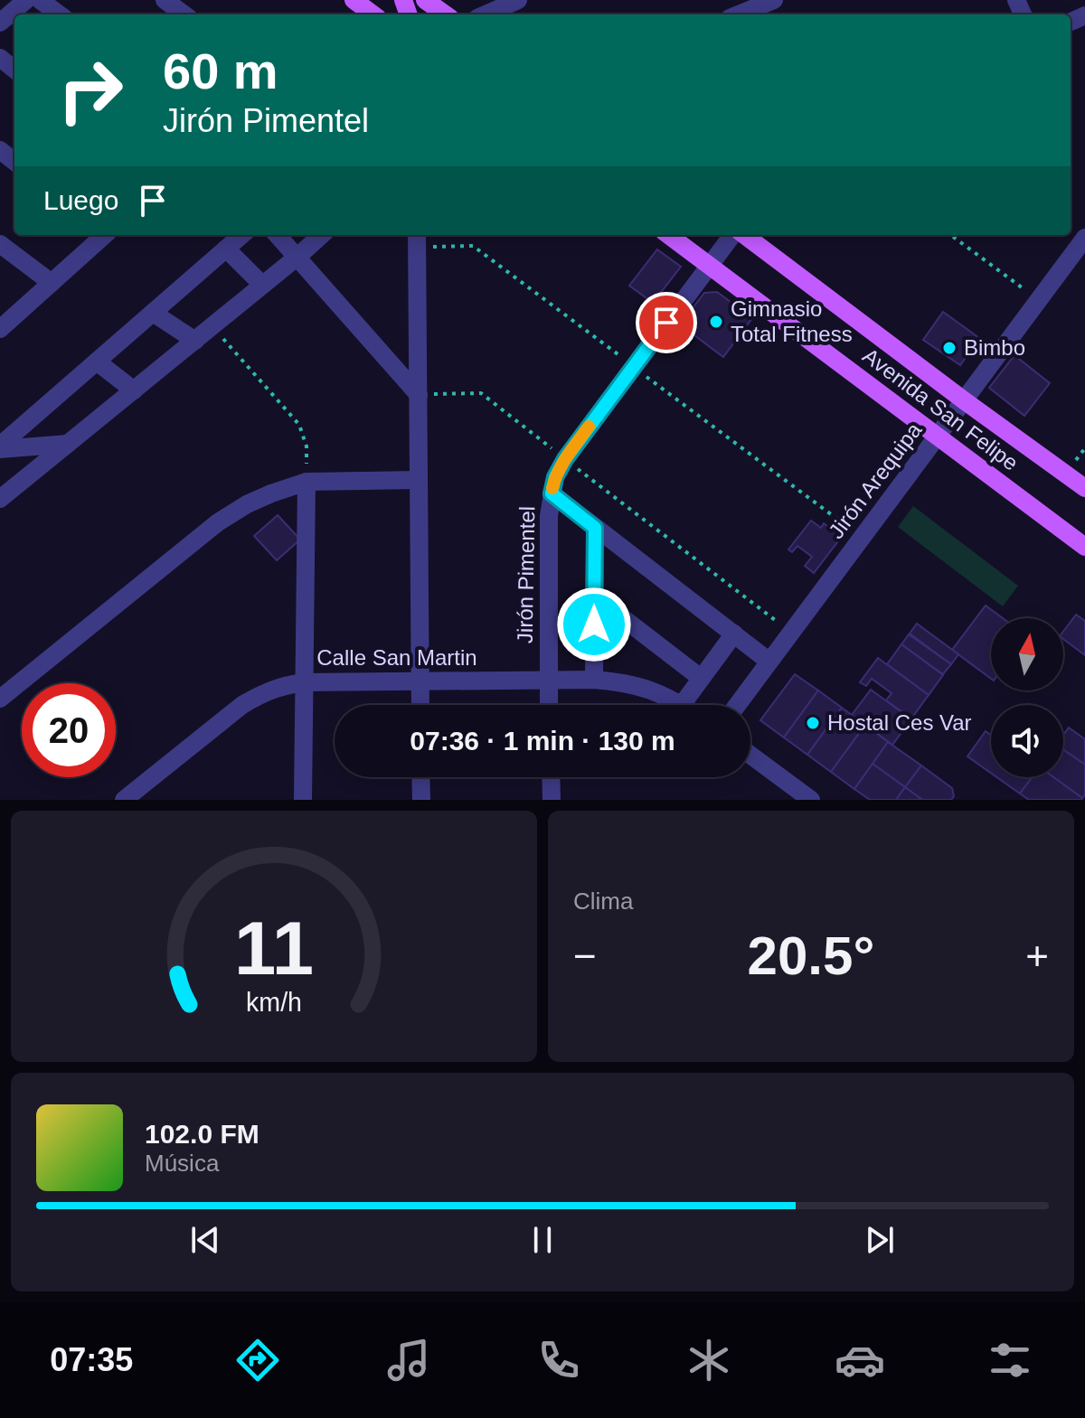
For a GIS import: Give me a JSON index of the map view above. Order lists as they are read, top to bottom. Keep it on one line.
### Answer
{"streets":{"main road":["Avenida San Felipe"],"street":["Jirón Arequipa","Jirón Pimentel","Calle San Martin"]},"crossings":[["Avenida San Felipe","Jirón Arequipa"],["Avenida San Felipe","Jirón Pimentel"],["Jirón Pimentel","Calle San Martin"]],"places":["Gimnasio Total Fitness","Bimbo","Hostal Ces Var"],"north":"top","page":{"turn":["60 m","Jirón Pimentel"],"then":"Luego","limit":"20","trip":"07:36 · 1 min · 130 m","tile":"Clima","heat":["−","20.5°","+"],"song":["102.0 FM","Música"],"tabs":"07:35","gauge":["11","km/h"]}}
